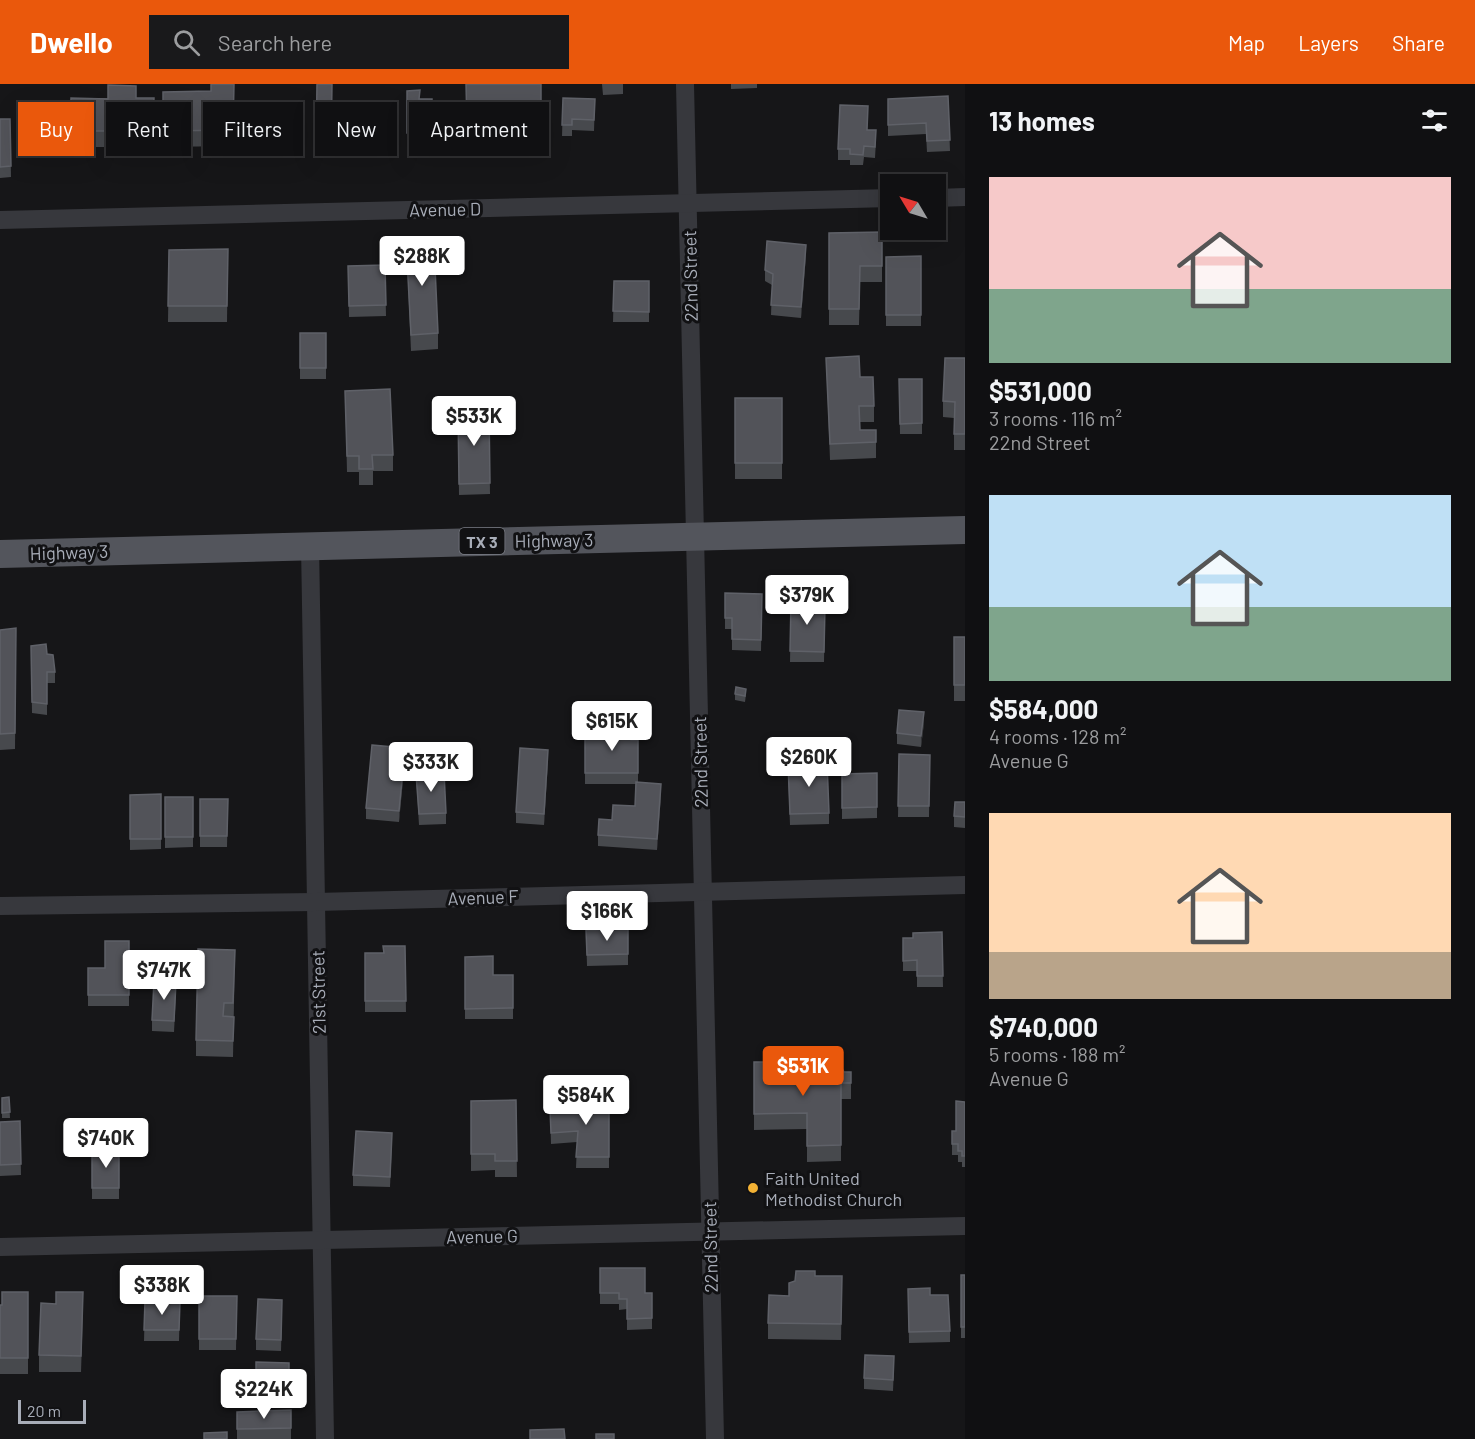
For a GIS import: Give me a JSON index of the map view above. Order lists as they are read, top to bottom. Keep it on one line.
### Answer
{"streets":{"main road":["Highway 3","TX 3"],"street":["Avenue D","22nd Street","Avenue F","21st Street","Avenue G"]},"crossings":[["Avenue D","22nd Street"],["22nd Street","Highway 3"],["22nd Street","Avenue F"],["22nd Street","Avenue G"],["Highway 3","21st Street"],["Avenue F","21st Street"],["21st Street","Avenue G"]],"places":["Faith United Methodist Church"],"scale_bar":"20 m","north":"top left","page":{"header":"Dwello","search":"Search here","nav":["Map","Layers","Share"],"heading":"13 homes","chip":["Buy","Rent","Filters","New","Apartment"],"list":[{"name":"$531,000","note":"3 rooms · 116 m² · 22nd Street"},{"name":"$584,000","note":"4 rooms · 128 m² · Avenue G"},{"name":"$740,000","note":"5 rooms · 188 m² · Avenue G"}],"price":["$288K","$533K","$379K","$615K","$260K","$333K","$166K","$747K","$531K","$584K","$740K","$338K","$224K"],"scale":"20 m"}}
